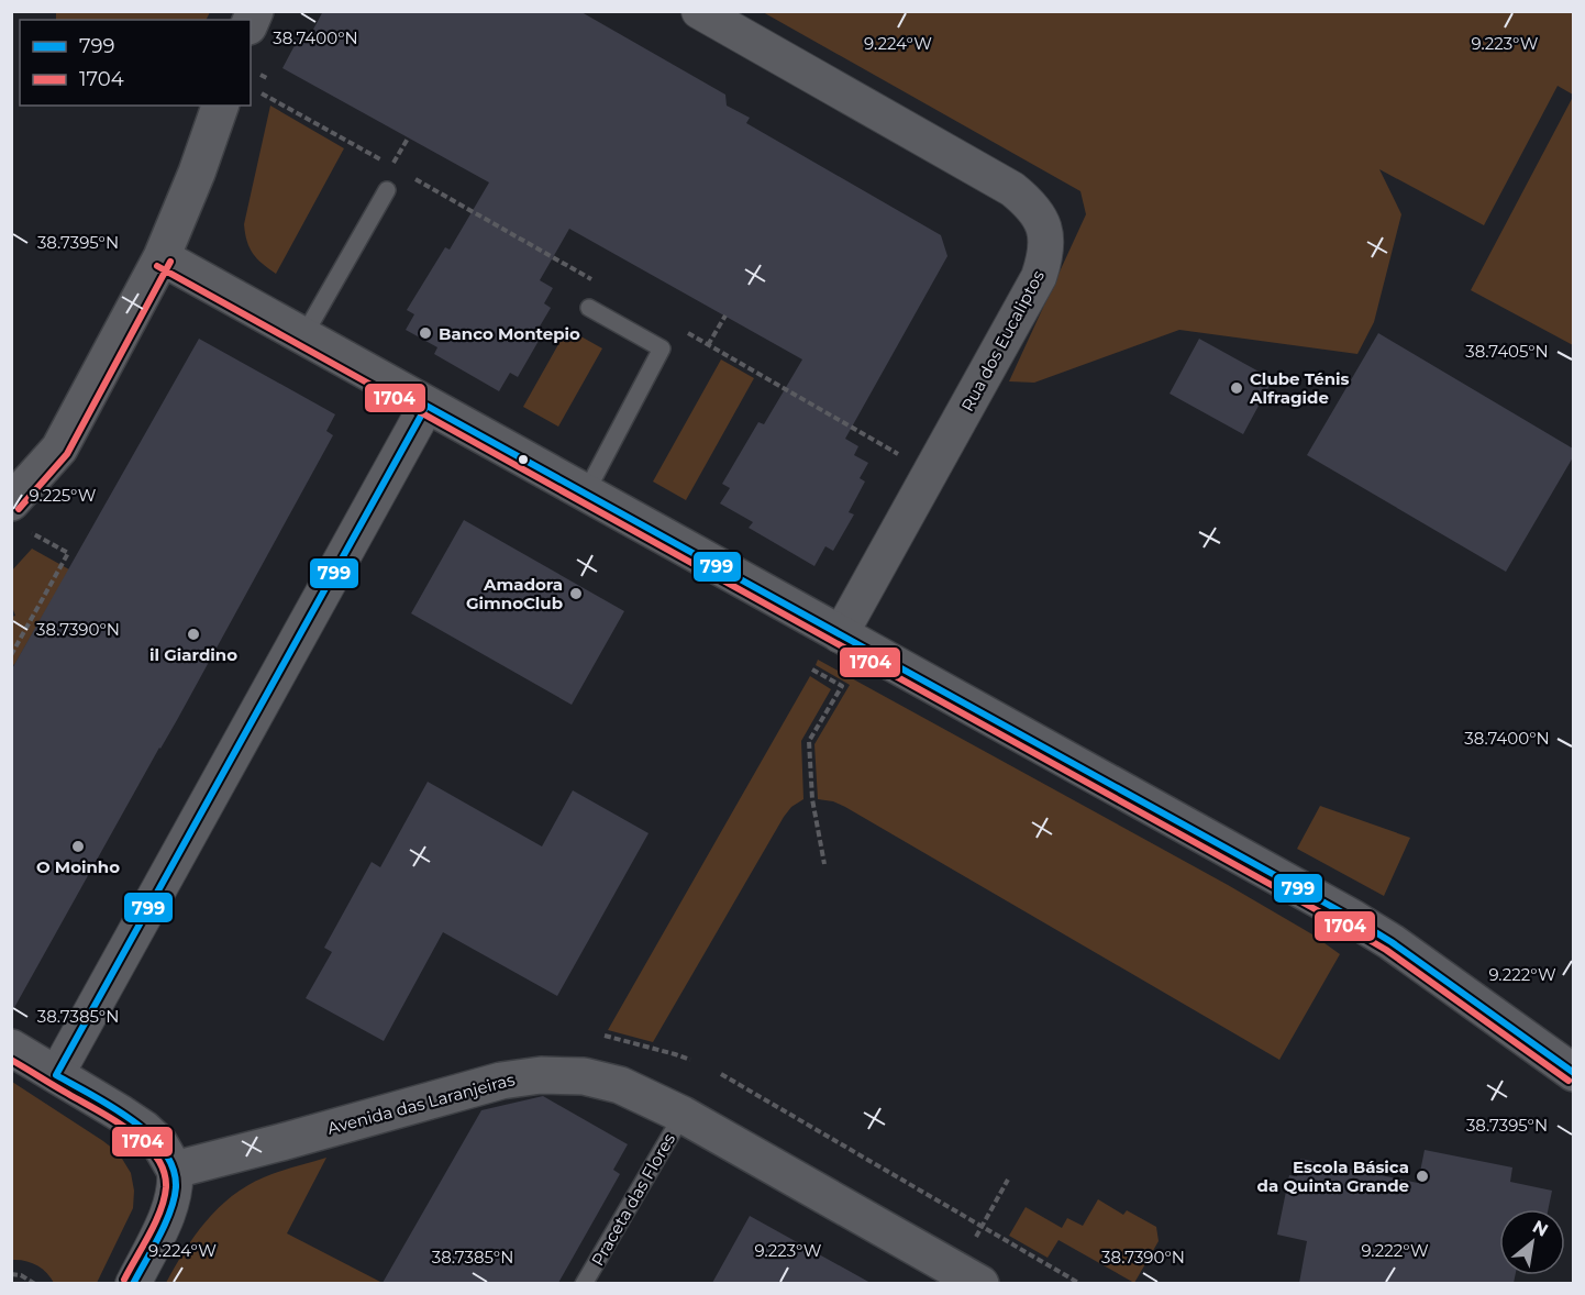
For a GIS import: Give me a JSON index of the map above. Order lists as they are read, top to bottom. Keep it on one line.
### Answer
{"streets":{"street":["Rua dos Eucaliptos","Avenida das Laranjeiras"],"lane":["Praceta das Flores"]},"crossings":[["Avenida das Laranjeiras","Praceta das Flores"]],"places":["Banco Montepio","Clube Ténis Alfragide","Amadora GimnoClub","il Giardino","O Moinho","Escola Básica da Quinta Grande"],"lines":["transit line 1704","transit line 799"],"legend":["799","1704"],"north":"top right","coordinates":["38.7400°N","9.224°W","9.223°W","38.7395°N","38.7405°N","9.225°W","38.7390°N","9.222°W","38.7385°N"]}
